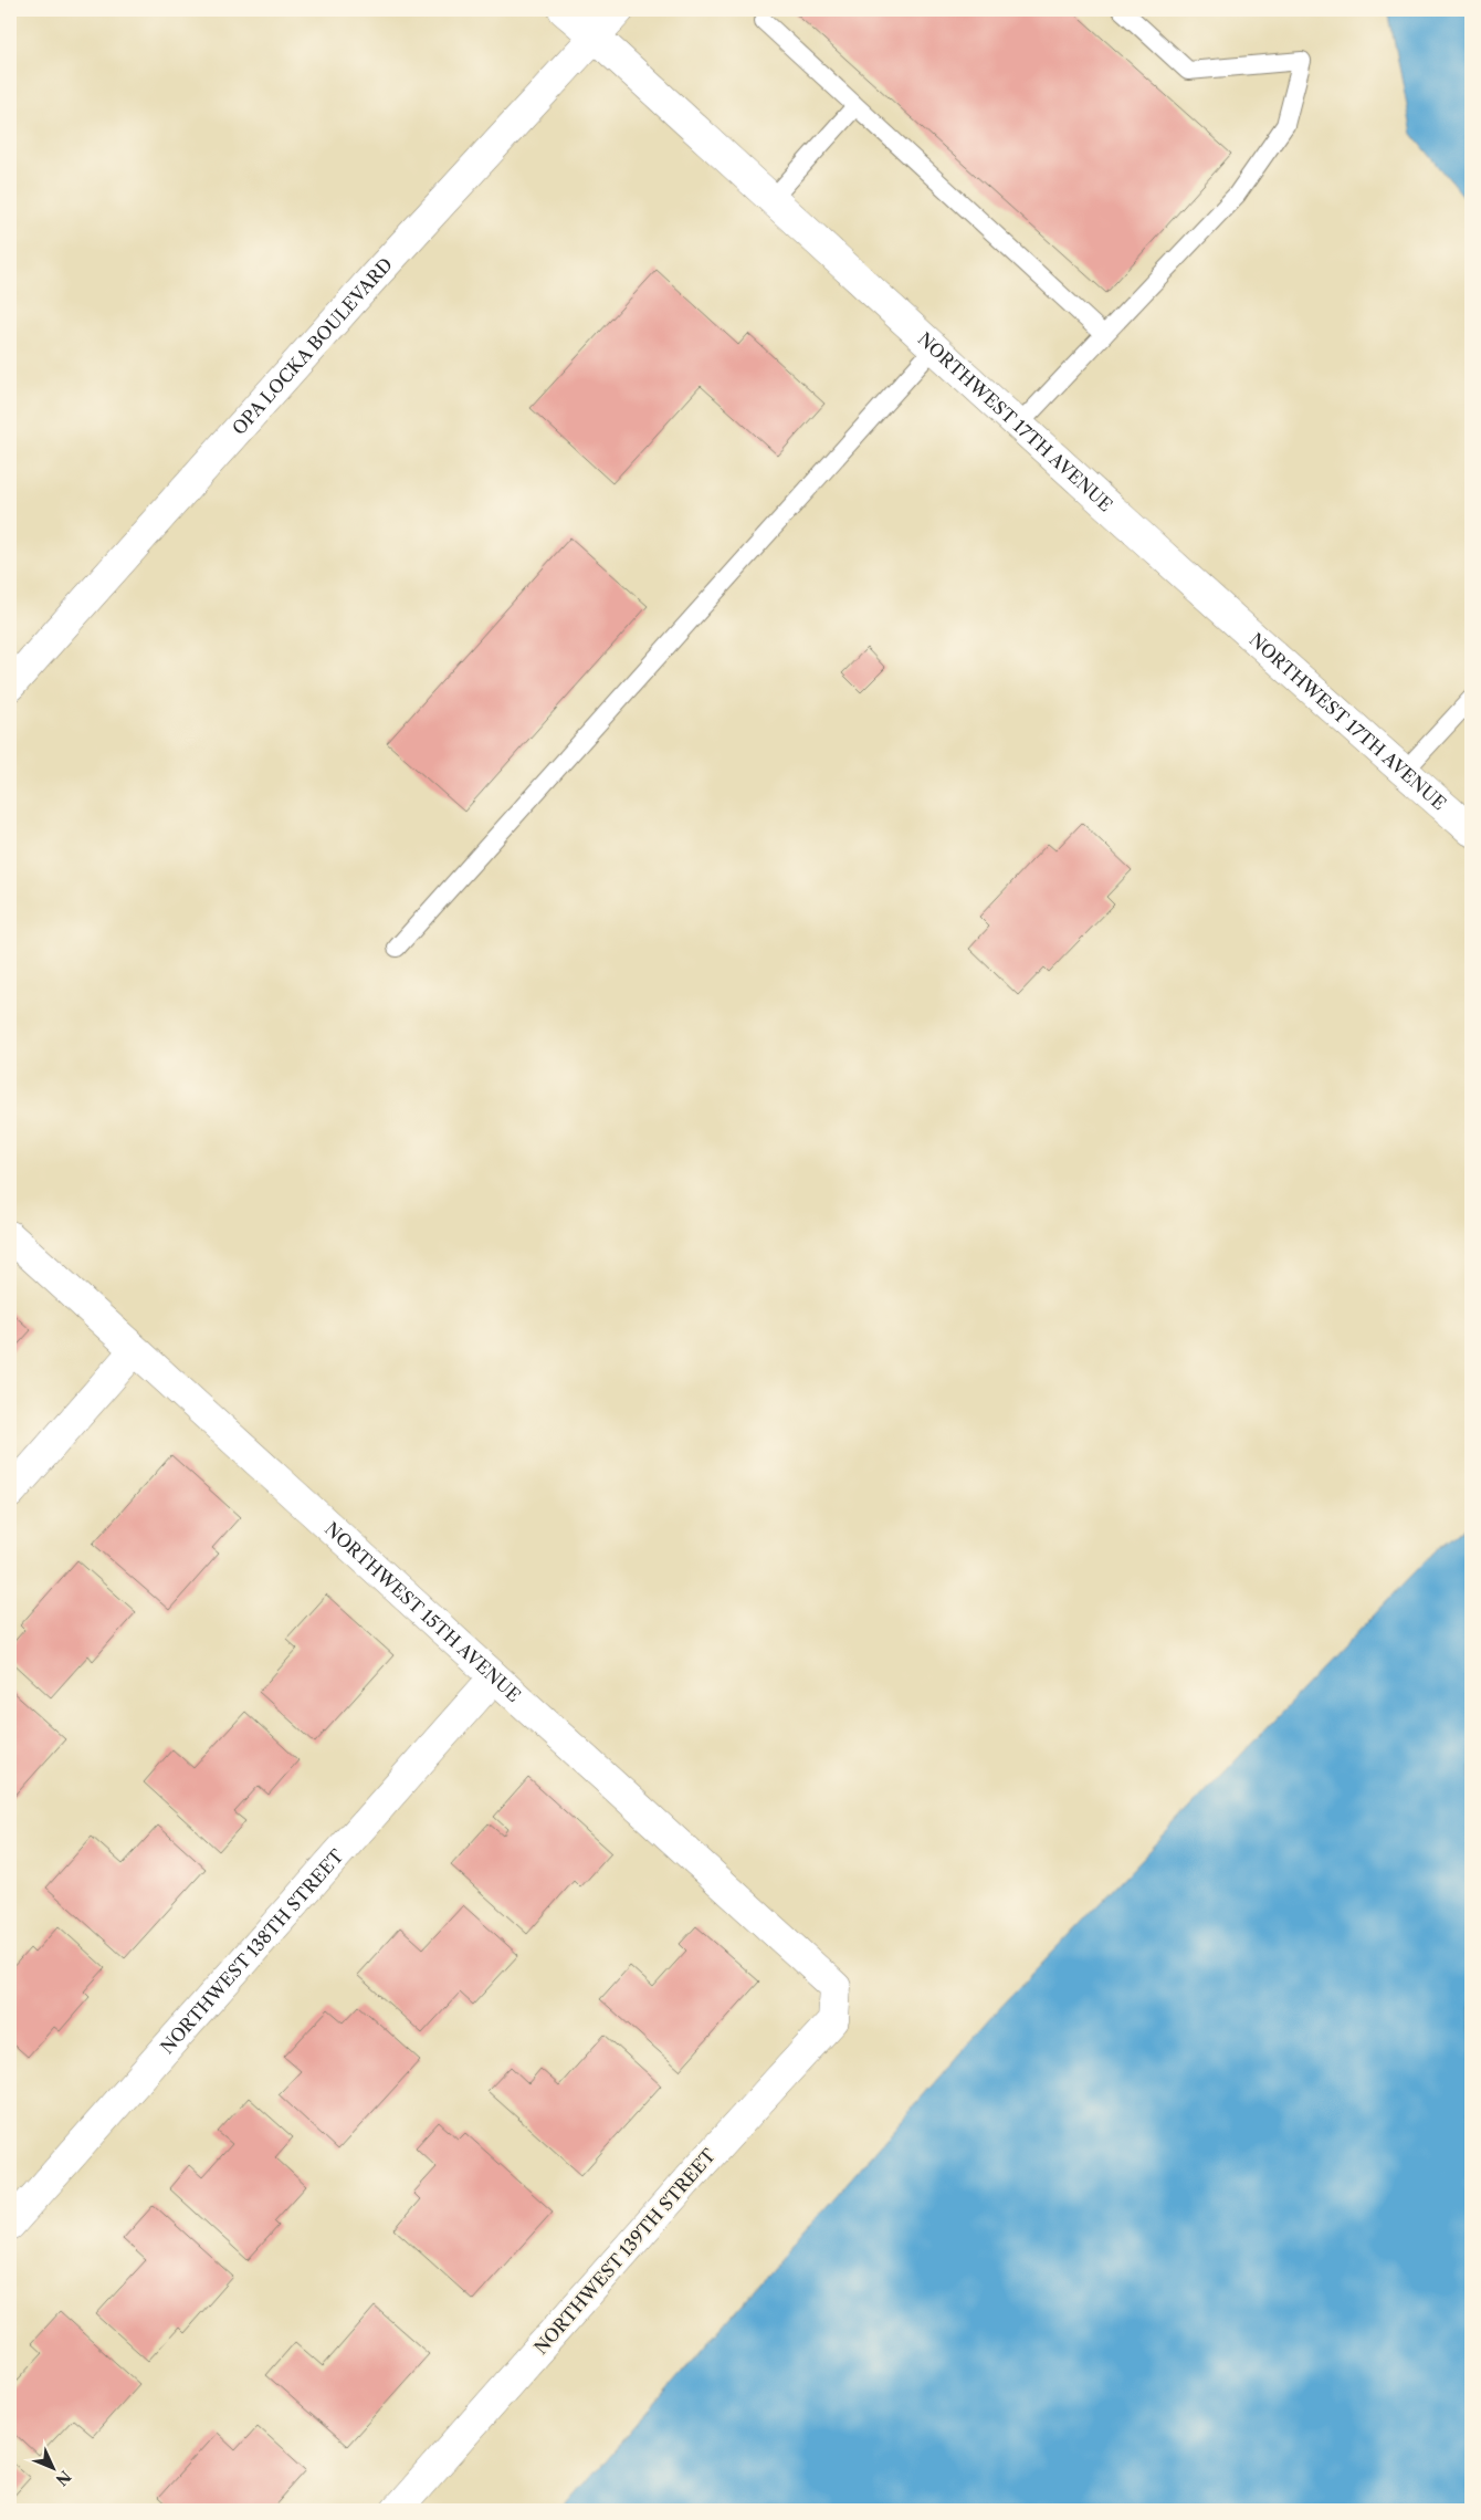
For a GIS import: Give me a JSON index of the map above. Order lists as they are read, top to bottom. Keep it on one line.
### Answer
{"streets":{"street":["OPA LOCKA BOULEVARD","NORTHWEST 17TH AVENUE","NORTHWEST 15TH AVENUE","NORTHWEST 138TH STREET","NORTHWEST 139TH STREET"]},"crossings":[["OPA LOCKA BOULEVARD","NORTHWEST 17TH AVENUE"],["NORTHWEST 15TH AVENUE","NORTHWEST 138TH STREET"],["NORTHWEST 15TH AVENUE","NORTHWEST 139TH STREET"]],"north":"bottom right"}
